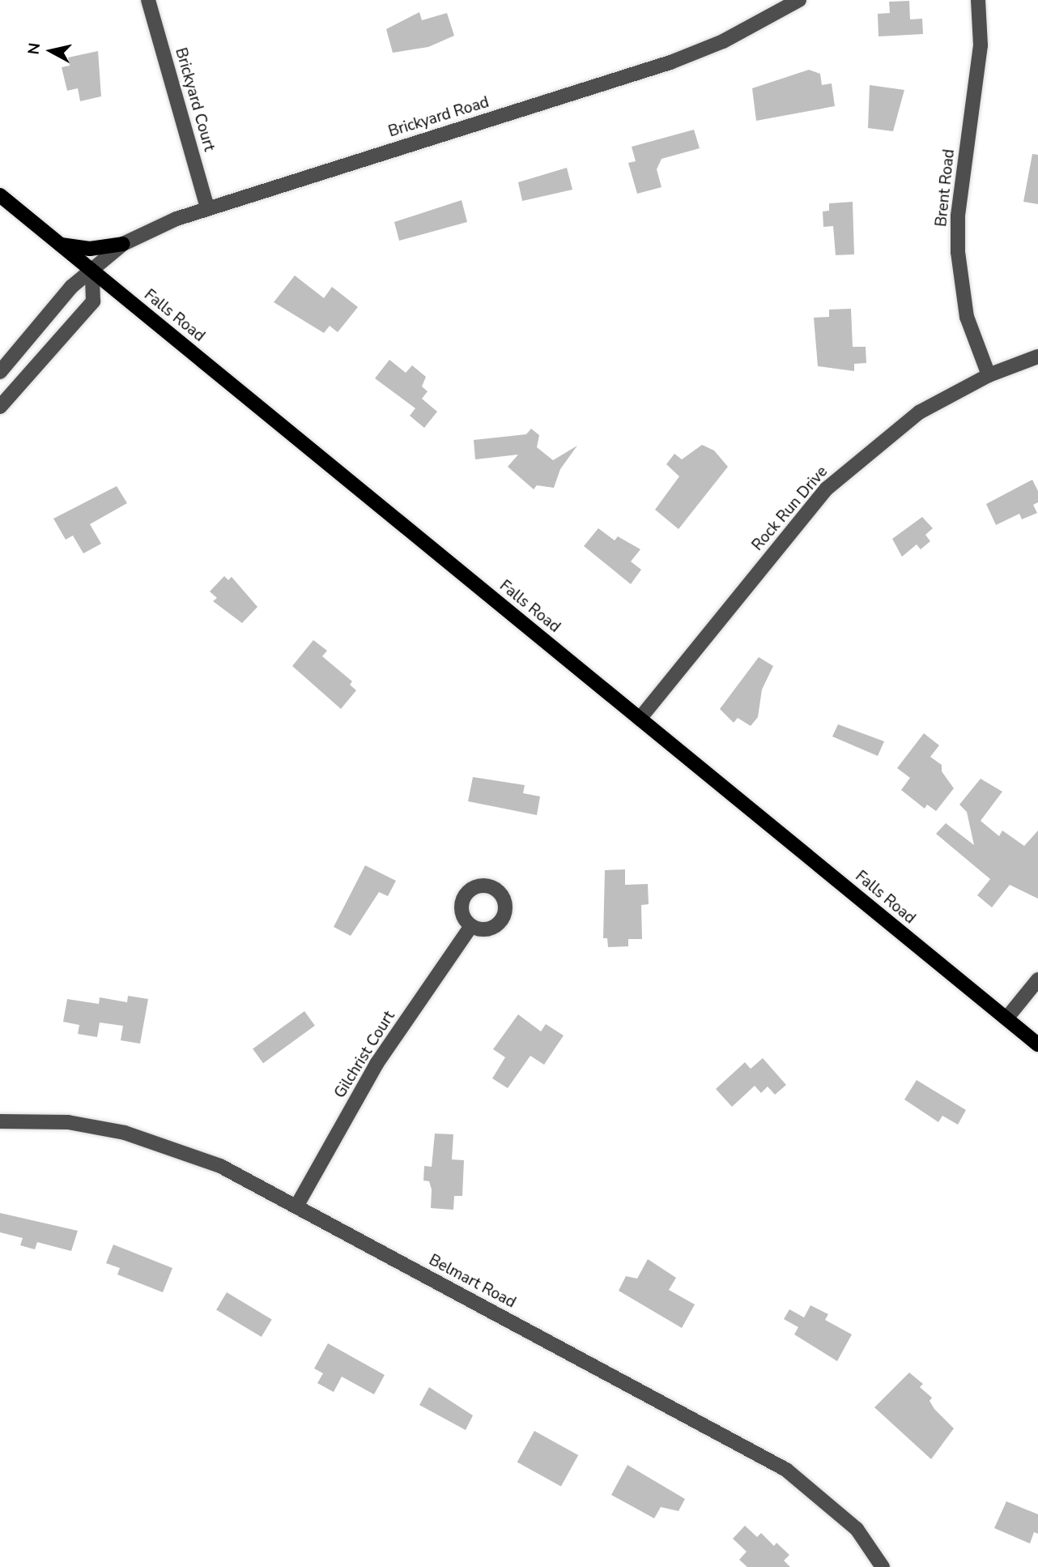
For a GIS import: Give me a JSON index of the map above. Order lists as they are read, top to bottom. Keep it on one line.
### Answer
{"streets":{"main road":["Falls Road"],"street":["Brickyard Court","Brickyard Road","Brent Road","Rock Run Drive","Gilchrist Court","Belmart Road"]},"crossings":[["Brickyard Court","Brickyard Road"],["Brickyard Road","Falls Road"],["Brent Road","Rock Run Drive"],["Falls Road","Rock Run Drive"],["Gilchrist Court","Belmart Road"]],"north":"left"}
